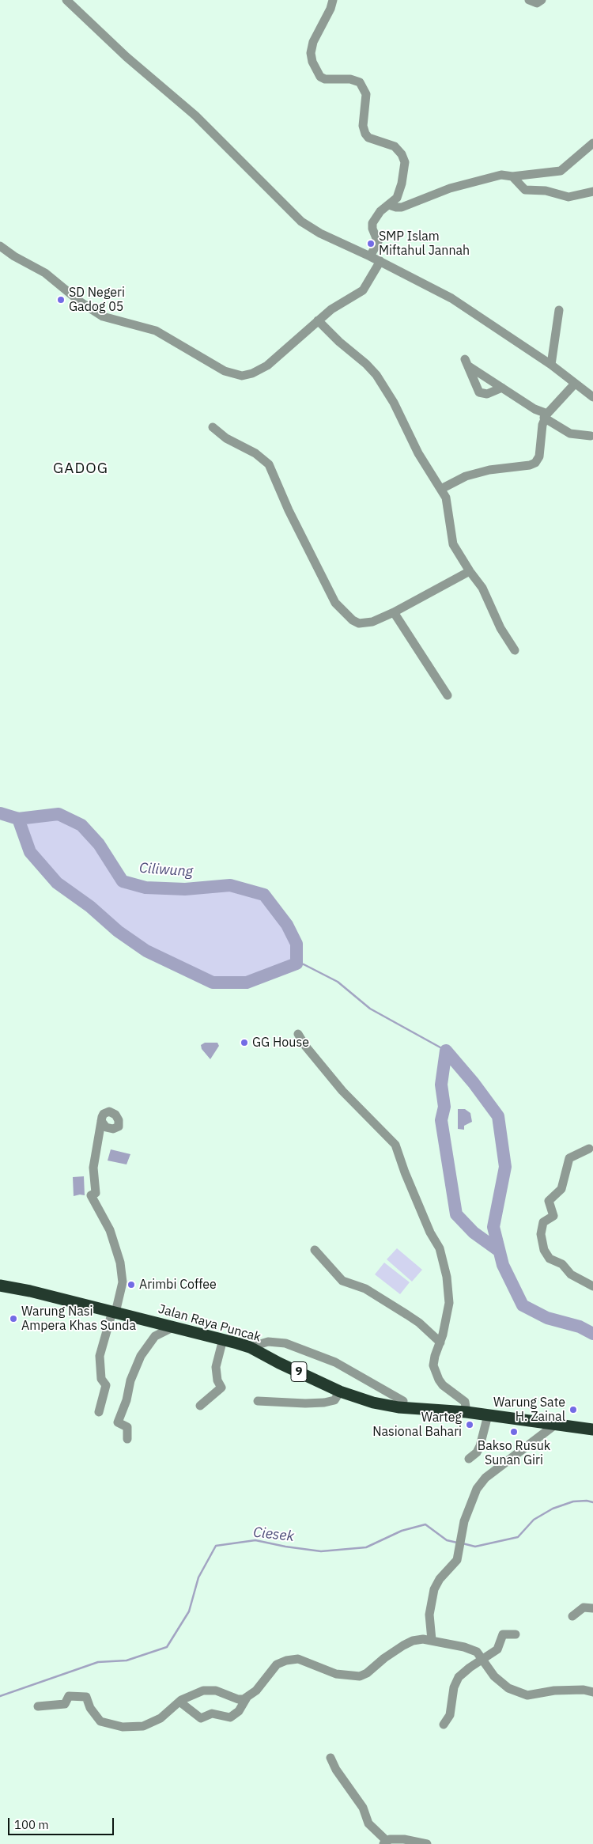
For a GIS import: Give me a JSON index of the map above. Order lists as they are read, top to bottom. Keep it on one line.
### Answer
{"streets":{"highway":["Jalan Raya Puncak","9"]},"districts":["GADOG"],"water":["Ciliwung","Ciesek"],"places":["SMP Islam Miftahul Jannah","SD Negeri Gadog 05","GG House","Arimbi Coffee","Warung Nasi Ampera Khas Sunda","Warung Sate H. Zainal","Warteg Nasional Bahari","Bakso Rusuk Sunan Giri"],"scale_bar":"100 m"}
